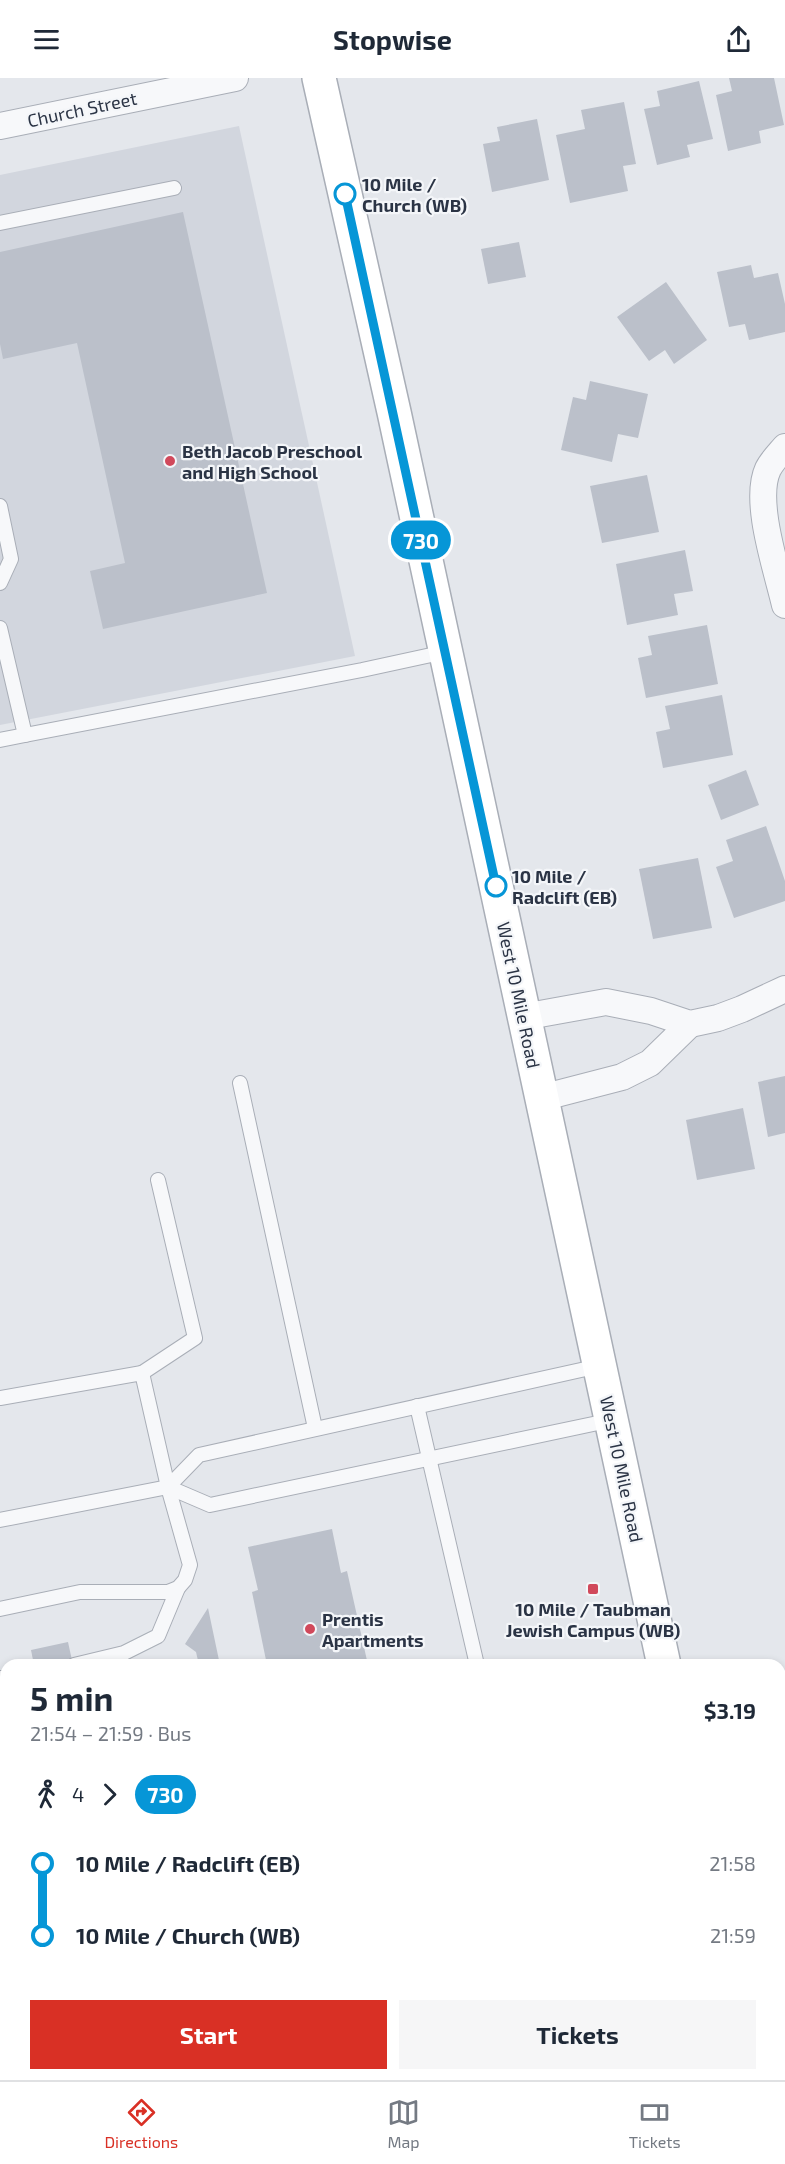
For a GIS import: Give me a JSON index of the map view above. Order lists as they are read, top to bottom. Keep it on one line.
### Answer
{"streets":{"main road":["West 10 Mile Road"],"street":["Church Street"]},"places":{"other":["10 Mile / Church (WB)","Beth Jacob Preschool and High School","10 Mile / Radclift (EB)","Prentis Apartments"],"transit":["10 Mile / Taubman Jewish Campus (WB)"]},"lines":["bus line 730"],"page":{"header":"Stopwise","on_map":"730","heading":["5 min","21:54 – 21:59 · Bus","$3.19"],"legs":["4","730"],"list":[{"name":"10 Mile / Radclift (EB)","value":"21:58"},{"name":"10 Mile / Church (WB)","value":"21:59"}],"buttons":["Start","Tickets"],"tabs":["Directions","Map","Tickets"]}}
